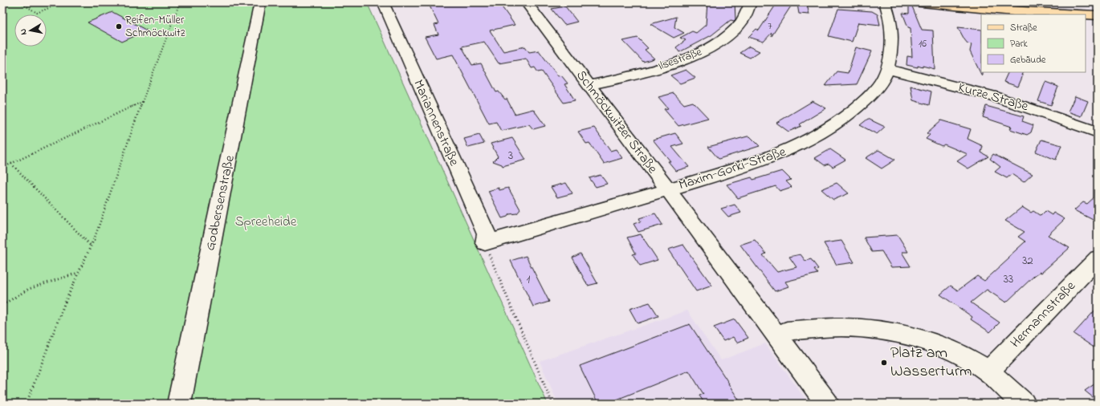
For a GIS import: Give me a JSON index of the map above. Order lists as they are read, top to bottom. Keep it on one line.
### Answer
{"streets":{"street":["Ilsestraße","Kurze Straße","Schmöckwitzer Straße","Mariannenstraße","Maxim-Gorki-Straße","Godbersenstraße","Hermannstraße"]},"crossings":[["Ilsestraße","Schmöckwitzer Straße"],["Kurze Straße","Maxim-Gorki-Straße"],["Schmöckwitzer Straße","Maxim-Gorki-Straße"],["Mariannenstraße","Maxim-Gorki-Straße"]],"parks":["Spreeheide"],"places":["Reifen-Müller Schmöckwitz","Platz am Wasserturm"],"house_numbers":["7","16","3","32","1","33"],"legend":["Straße","Park","Gebäude"],"north":"left"}
